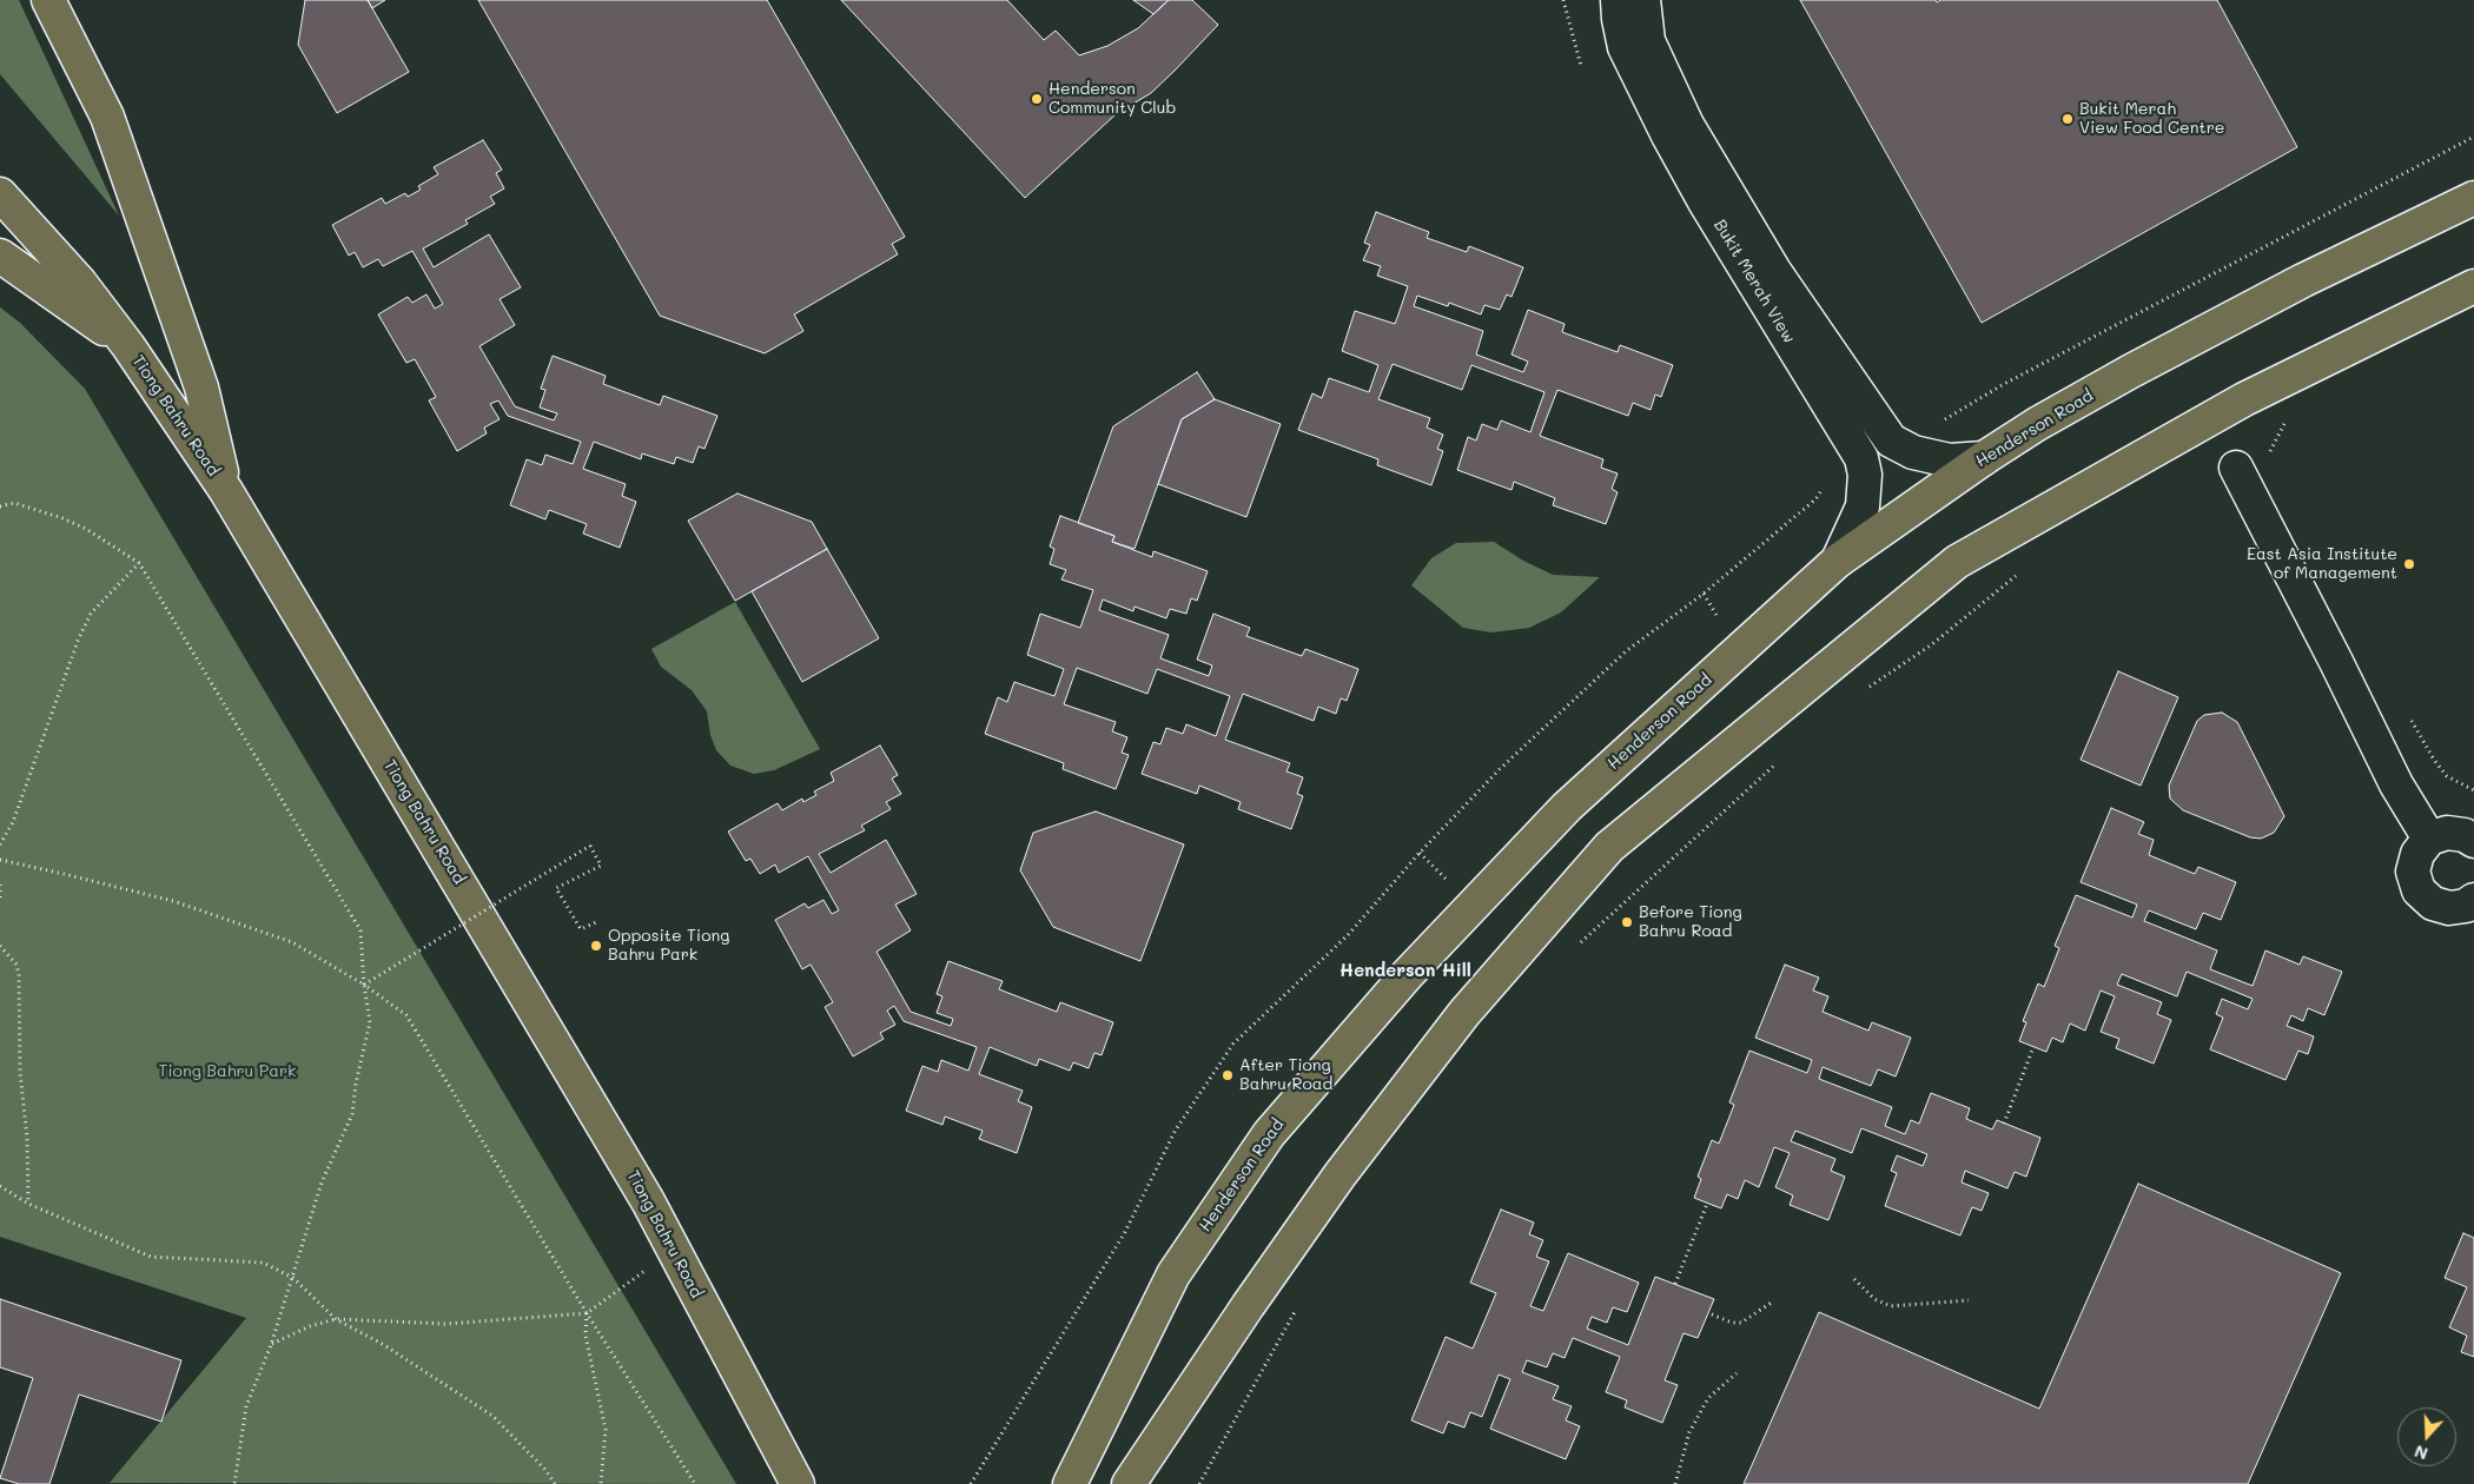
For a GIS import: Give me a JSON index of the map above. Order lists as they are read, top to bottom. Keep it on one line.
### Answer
{"streets":{"main road":["Tiong Bahru Road","Henderson Road"],"street":["Bukit Merah View"]},"crossings":[["Bukit Merah View","Henderson Road"]],"districts":["Henderson Hill"],"parks":["Tiong Bahru Park"],"places":["Henderson Community Club","Bukit Merah View Food Centre","East Asia Institute of Management","Before Tiong Bahru Road","Opposite Tiong Bahru Park","After Tiong Bahru Road"],"north":"bottom"}
